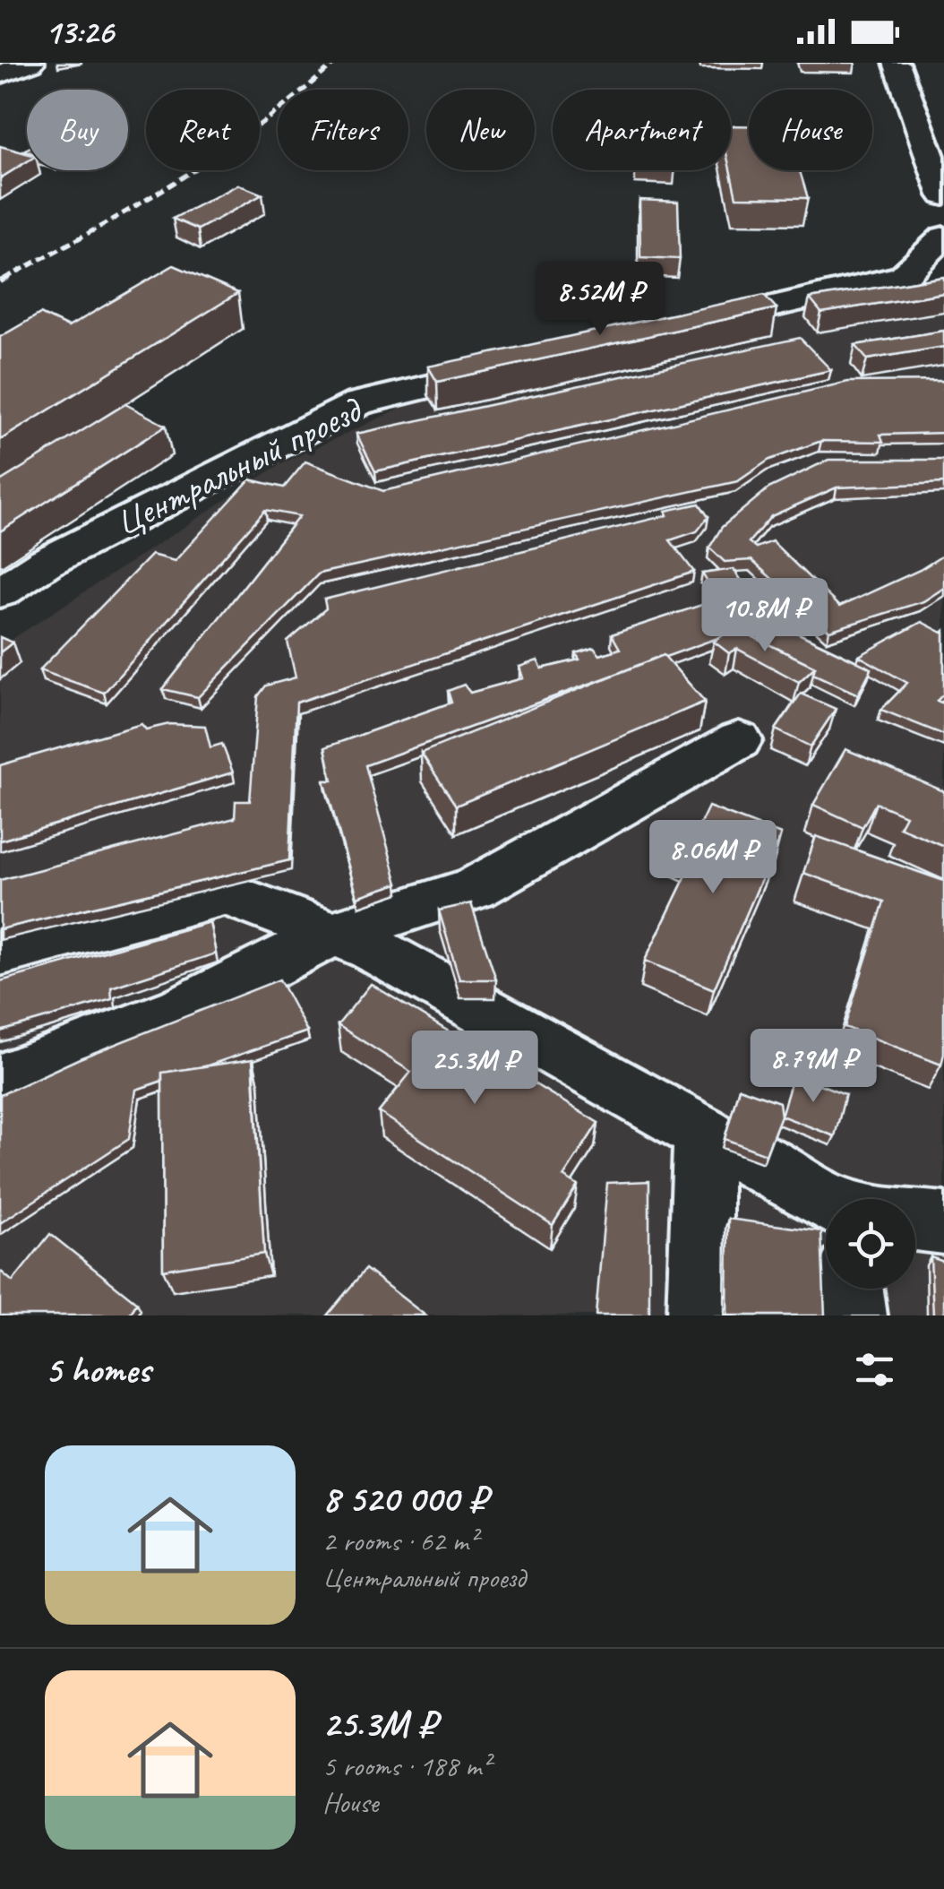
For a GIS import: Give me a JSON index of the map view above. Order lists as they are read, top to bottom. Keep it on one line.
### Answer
{"streets":{"street":["Центральный проезд"]},"page":{"status":"13:26","chip":["Buy","Rent","Filters","New","Apartment","House"],"price":["8.52M ₽","10.8M ₽","8.06M ₽","8.79M ₽","25.3M ₽"],"heading":"5 homes","list":[{"name":"8 520 000 ₽","note":"2 rooms · 62 m² · Центральный проезд"},{"name":"25.3M ₽","note":"5 rooms · 188 m² · House"}]}}
